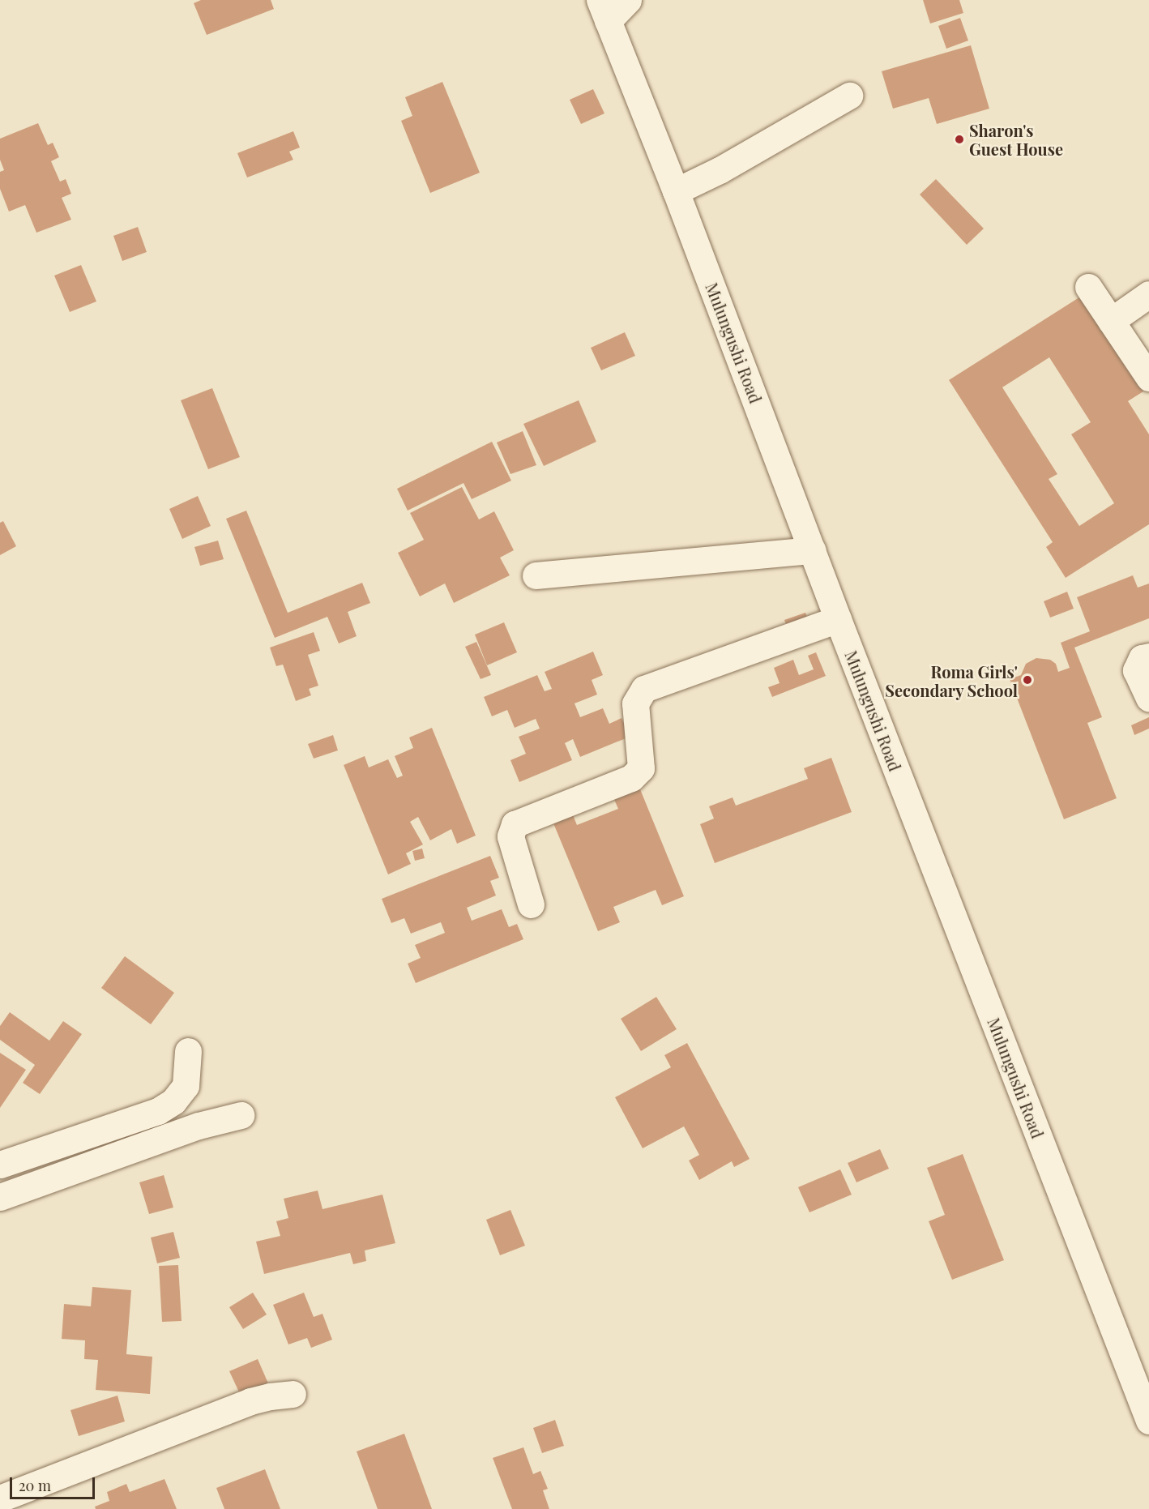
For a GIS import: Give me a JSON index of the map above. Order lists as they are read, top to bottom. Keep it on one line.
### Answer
{"streets":{"street":["Mulungushi Road"]},"places":["Sharon's Guest House","Roma Girls' Secondary School"],"scale_bar":"20 m"}
